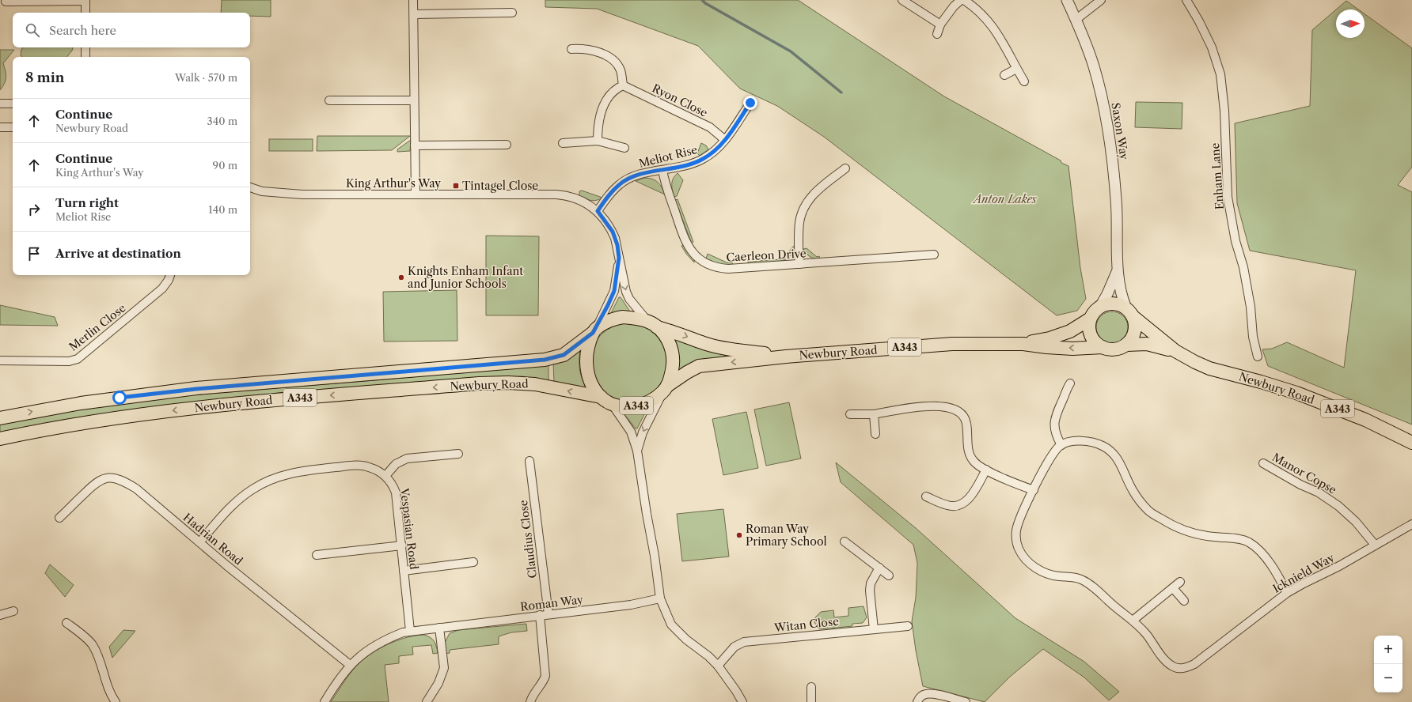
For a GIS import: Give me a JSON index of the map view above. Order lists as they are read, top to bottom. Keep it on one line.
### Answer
{"streets":{"main road":["A343","Newbury Road"],"street":["Ryon Close","Saxon Way","Meliot Rise","Enham Lane","King Arthur's Way","Caerleon Drive","Merlin Close","Manor Copse","Vespasian Road","Hadrian Road","Claudius Close","Icknield Way","Roman Way","Witan Close"]},"crossings":[["Ryon Close","Meliot Rise"],["Saxon Way","A343"],["Saxon Way","Newbury Road"],["Meliot Rise","King Arthur's Way"],["Meliot Rise","Caerleon Drive"],["King Arthur's Way","A343"],["King Arthur's Way","Newbury Road"],["A343","Newbury Road"],["Manor Copse","Icknield Way"],["Vespasian Road","Hadrian Road"],["Vespasian Road","Roman Way"],["Hadrian Road","Roman Way"],["Claudius Close","Roman Way"]],"parks":["Anton Lakes"],"places":{"transit":["Tintagel Close"],"other":["Knights Enham Infant and Junior Schools","Roman Way Primary School"]},"north":"right","page":{"search":"Search here","heading":["8 min","Walk · 570 m"],"list":[["Continue","Newbury Road","340 m"],["Continue","King Arthur's Way","90 m"],["Turn right","Meliot Rise","140 m"],"Arrive at destination"],"map_buttons":["+","−"]}}
